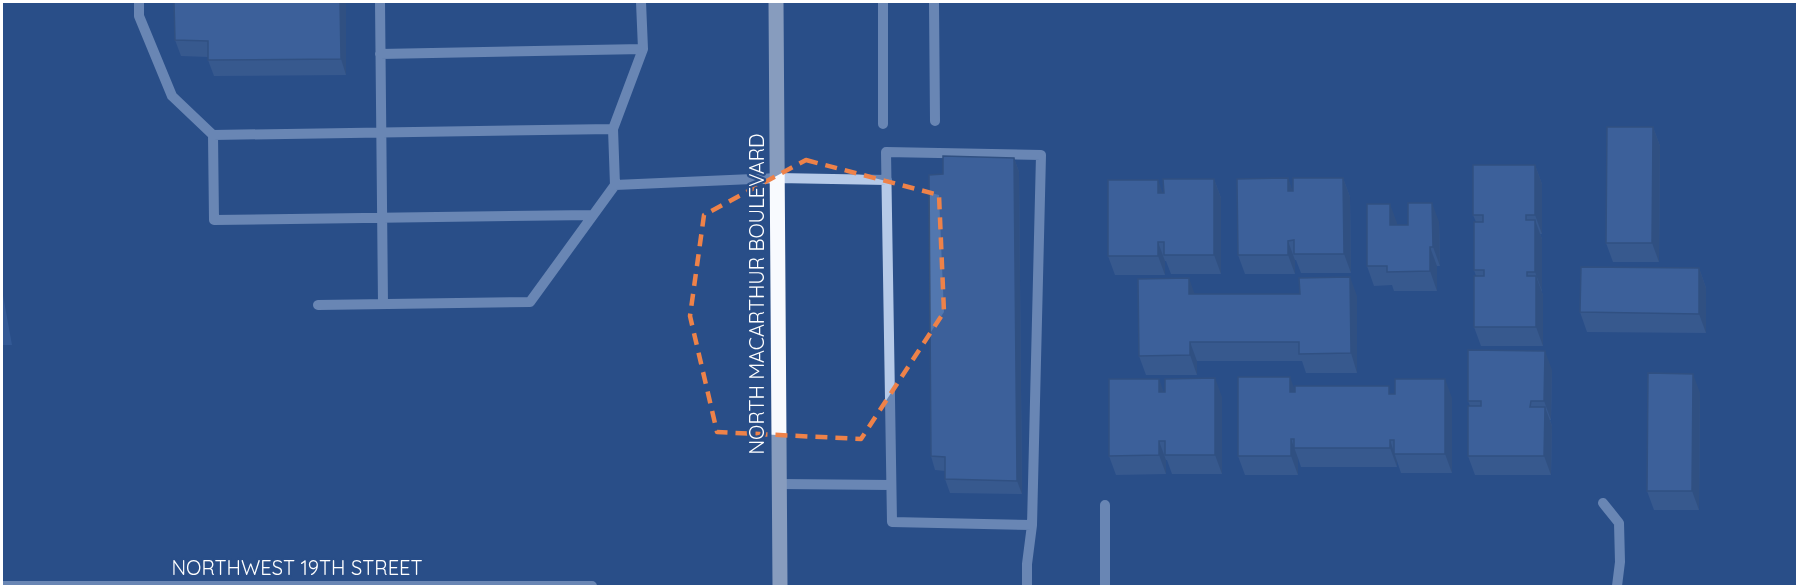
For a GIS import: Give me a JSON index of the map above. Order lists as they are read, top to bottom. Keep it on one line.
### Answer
{"streets":{"main road":["NORTH MACARTHUR BOULEVARD"],"street":["NORTHWEST 19TH STREET"]}}
